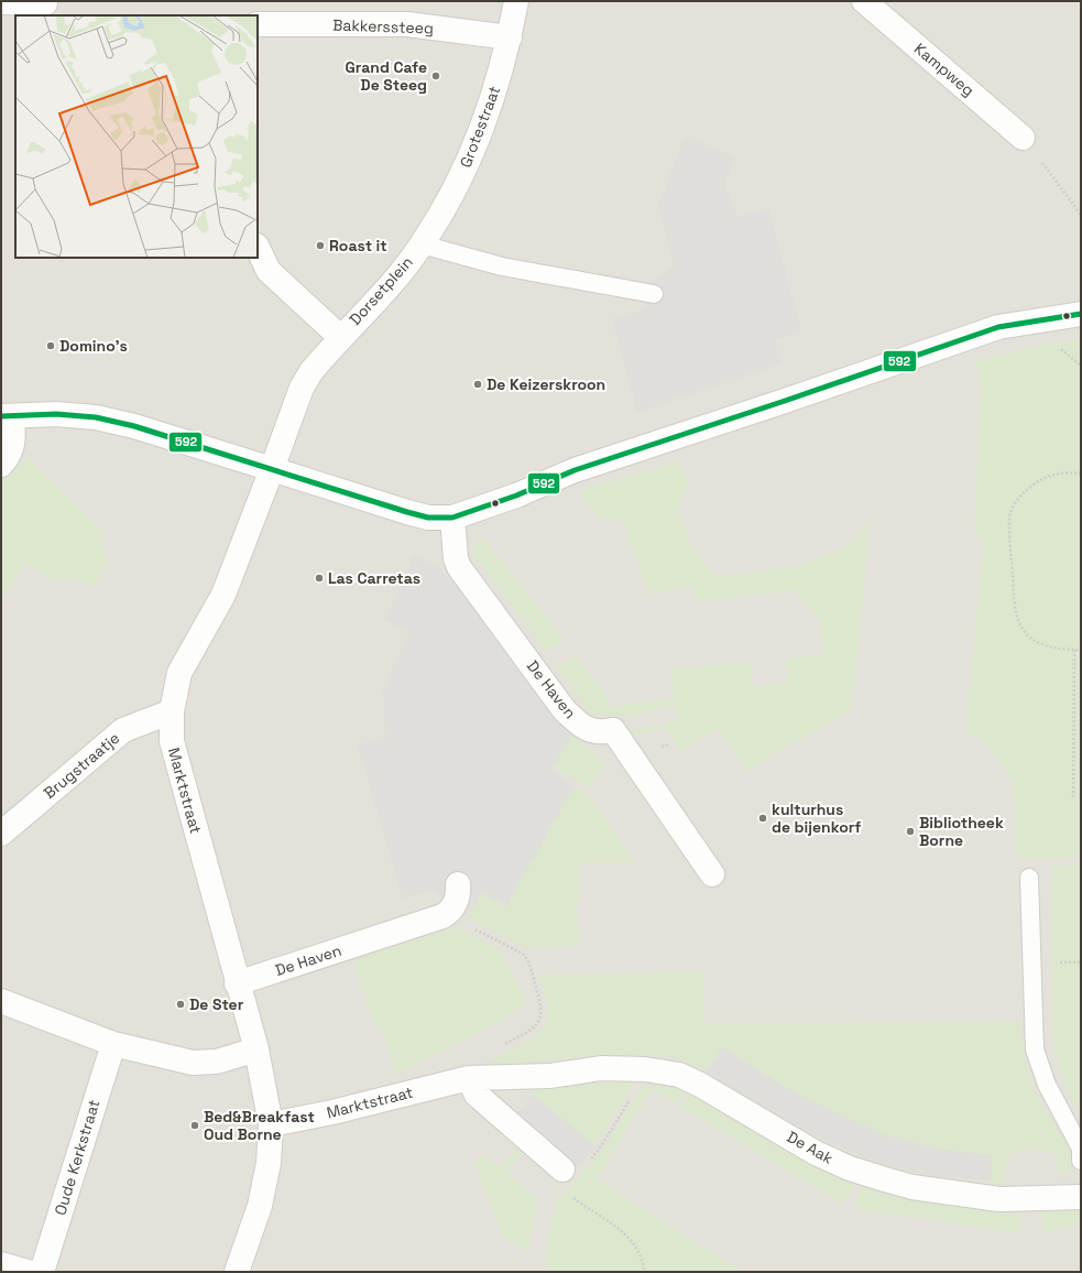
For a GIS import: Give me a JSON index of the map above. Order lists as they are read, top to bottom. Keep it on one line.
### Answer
{"streets":{"street":["Bakkerssteeg","Kampweg","Grotestraat","Dorsetplein","De Haven","Brugstraatje","Marktstraat","De Aak","Oude Kerkstraat"]},"crossings":[["Bakkerssteeg","Grotestraat"],["Grotestraat","Dorsetplein"],["Dorsetplein","Marktstraat"],["De Haven","Marktstraat"],["Brugstraatje","Marktstraat"],["Marktstraat","De Aak"]],"places":["Grand Cafe De Steeg","Roast it","Domino's","De Keizerskroon","Las Carretas","kulturhus de bijenkorf","Bibliotheek Borne","De Ster","Bed&Breakfast Oud Borne"],"lines":["transit line 592"]}
